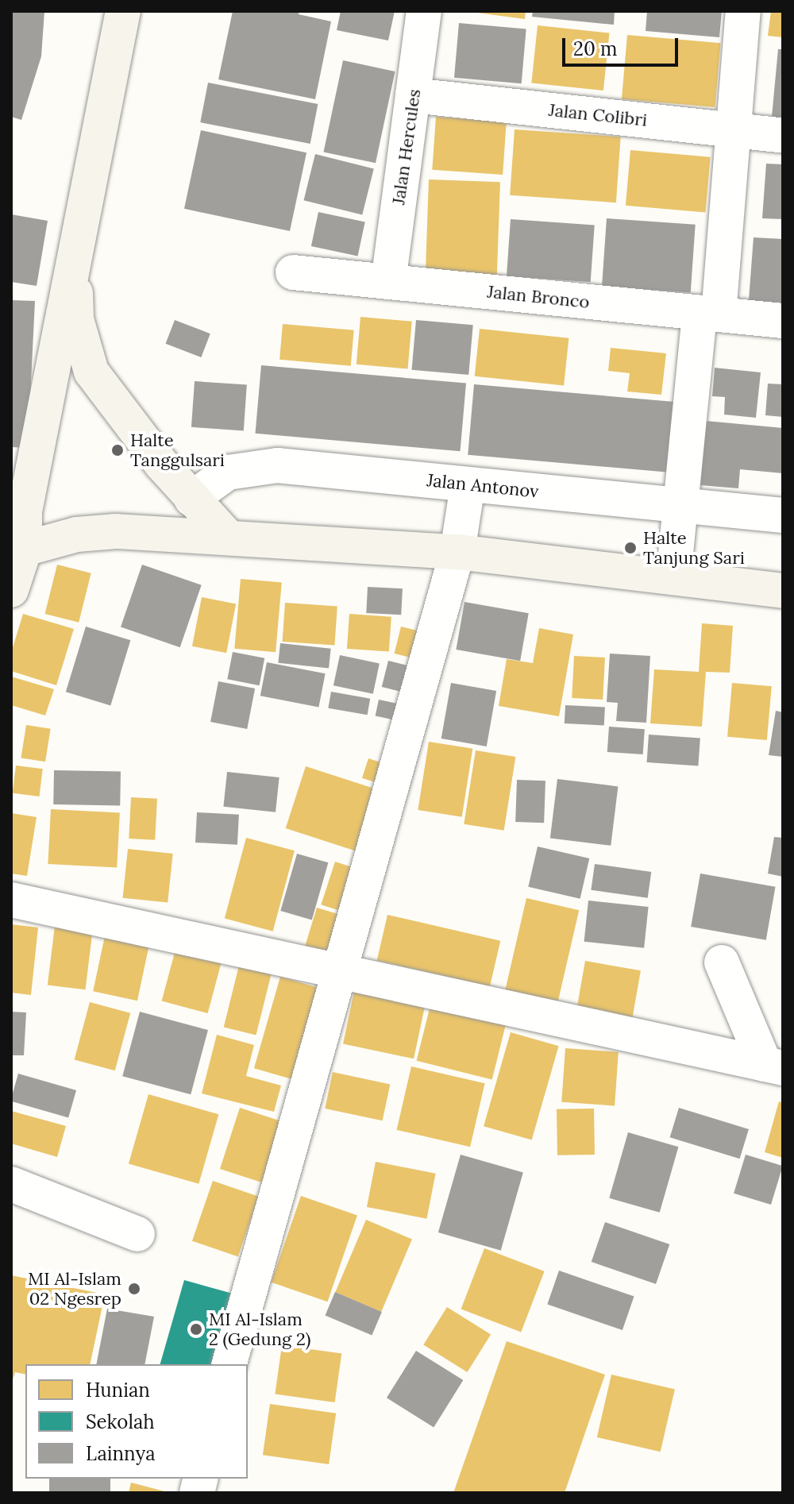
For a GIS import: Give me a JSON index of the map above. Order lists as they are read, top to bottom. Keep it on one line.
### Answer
{"streets":{"street":["Jalan Colibri","Jalan Hercules","Jalan Bronco","Jalan Antonov"]},"crossings":[["Jalan Colibri","Jalan Hercules"],["Jalan Hercules","Jalan Bronco"]],"places":["Halte Tanggulsari","Halte Tanjung Sari","MI Al-Islam 02 Ngesrep","MI Al-Islam 2 (Gedung 2)"],"legend":["Hunian","Sekolah","Lainnya"],"scale_bar":"20 m"}
